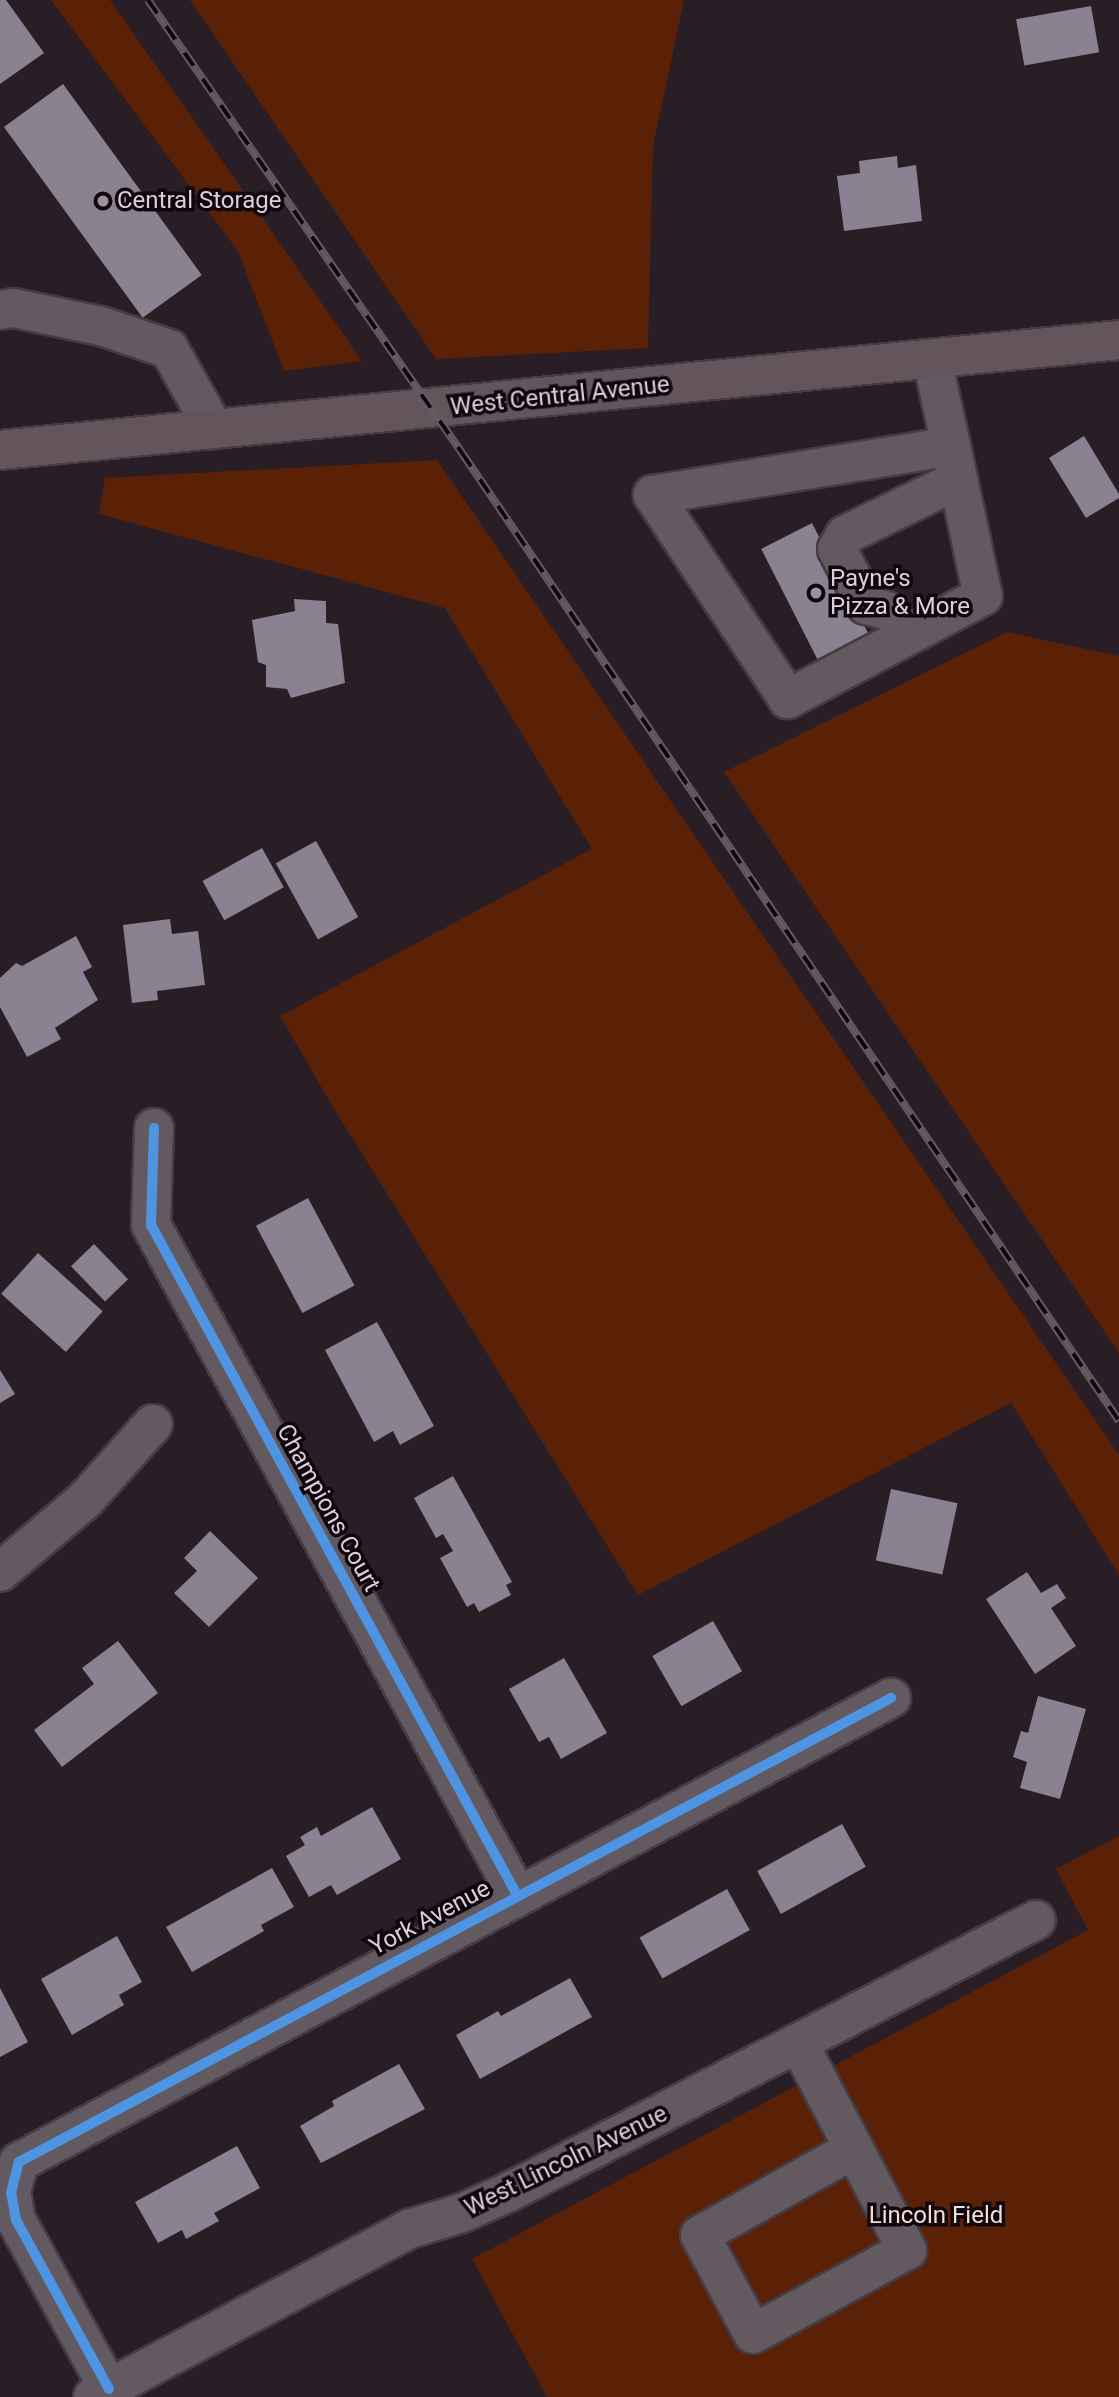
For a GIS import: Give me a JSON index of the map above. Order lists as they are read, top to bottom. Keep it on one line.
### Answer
{"streets":{"main road":["West Central Avenue"],"street":["Champions Court","York Avenue","West Lincoln Avenue"]},"crossings":[["Champions Court","York Avenue"],["York Avenue","West Lincoln Avenue"]],"parks":["Lincoln Field"],"places":["Central Storage","Payne's Pizza & More"]}
